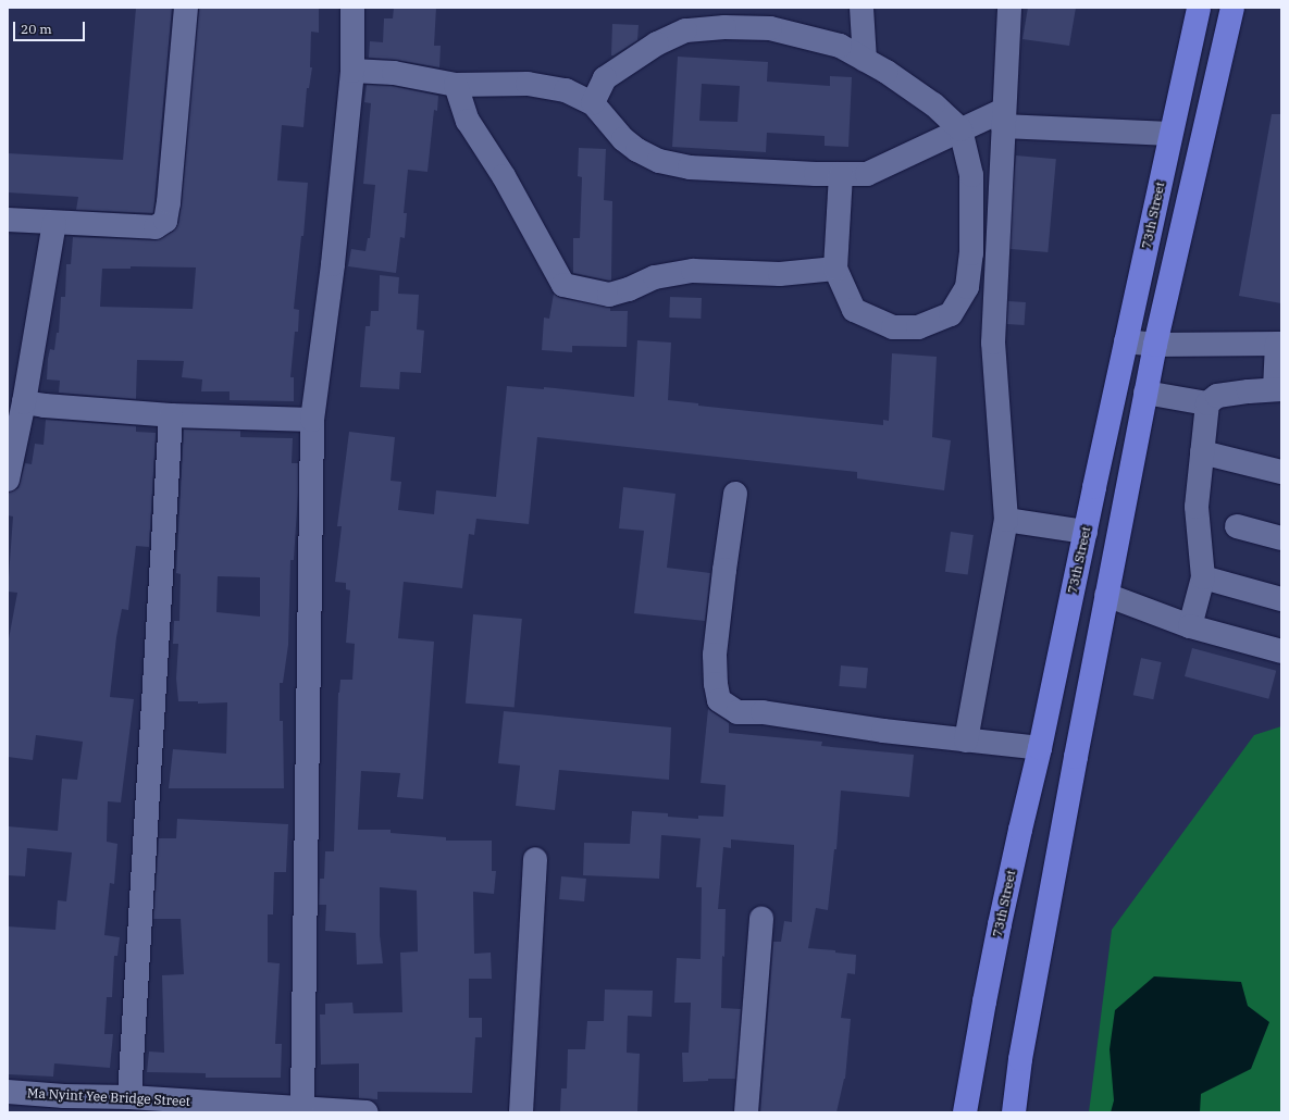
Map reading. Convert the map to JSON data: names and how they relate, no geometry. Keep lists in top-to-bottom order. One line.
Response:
{"streets":{"main road":["73th Street"],"street":["Ma Nyint Yee Bridge Street"]},"scale_bar":"20 m"}
